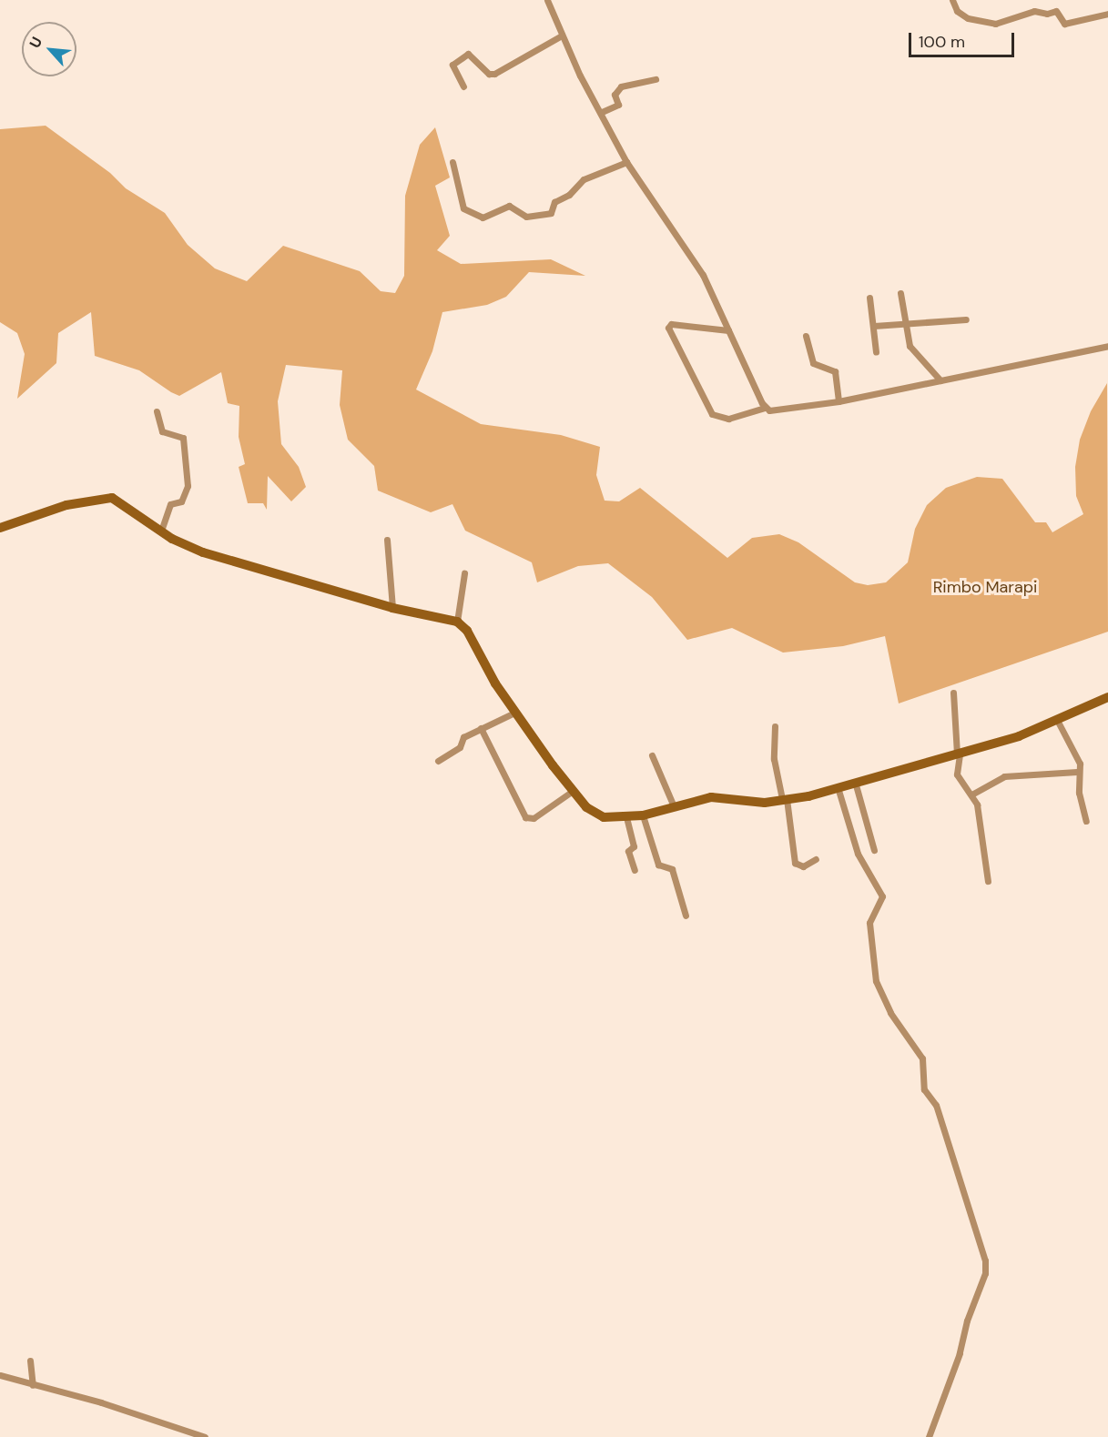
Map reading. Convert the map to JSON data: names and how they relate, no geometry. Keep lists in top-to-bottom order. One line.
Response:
{"parks":["Rimbo Marapi"],"scale_bar":"100 m","north":"top left"}
